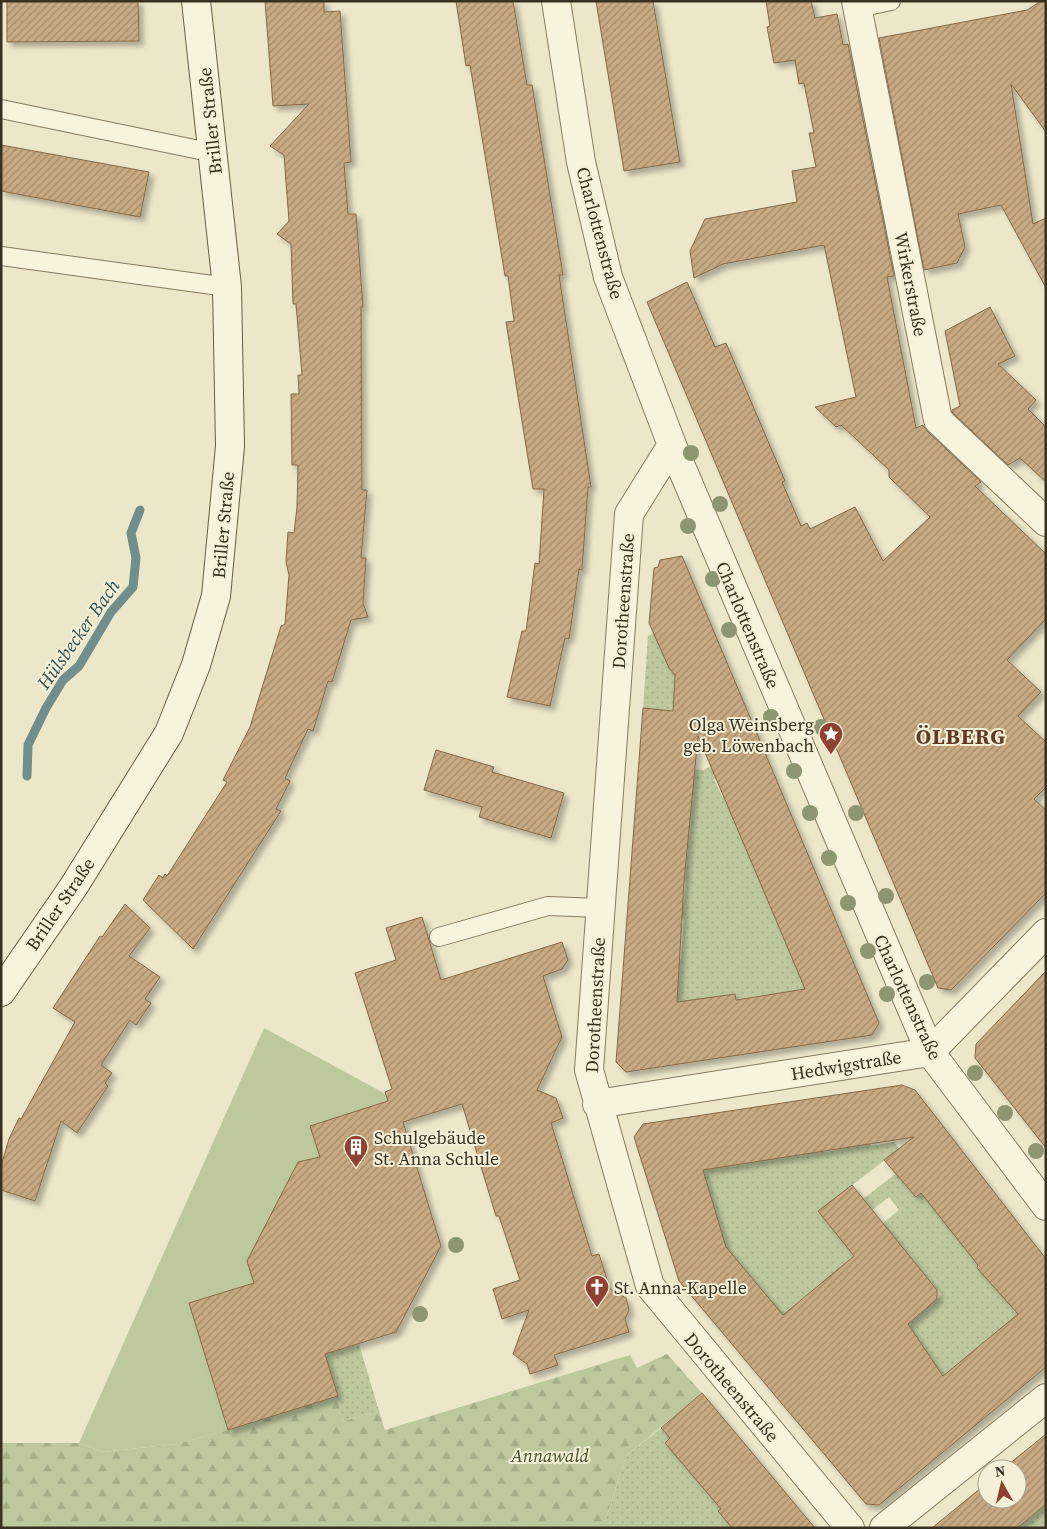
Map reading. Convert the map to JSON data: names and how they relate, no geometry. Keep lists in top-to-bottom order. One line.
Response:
{"streets":{"street":["Briller Straße","Charlottenstraße","Wirkerstraße","Dorotheenstraße","Hedwigstraße"]},"crossings":[["Charlottenstraße","Dorotheenstraße"],["Charlottenstraße","Hedwigstraße"],["Dorotheenstraße","Hedwigstraße"]],"districts":["ÖLBERG"],"water":["Hülsbecker Bach"],"parks":["Annawald"],"places":{"place":["Olga Weinsberg geb. Löwenbach"],"building":["Schulgebäude St. Anna Schule"],"church":["St. Anna-Kapelle"]},"north":"top"}
